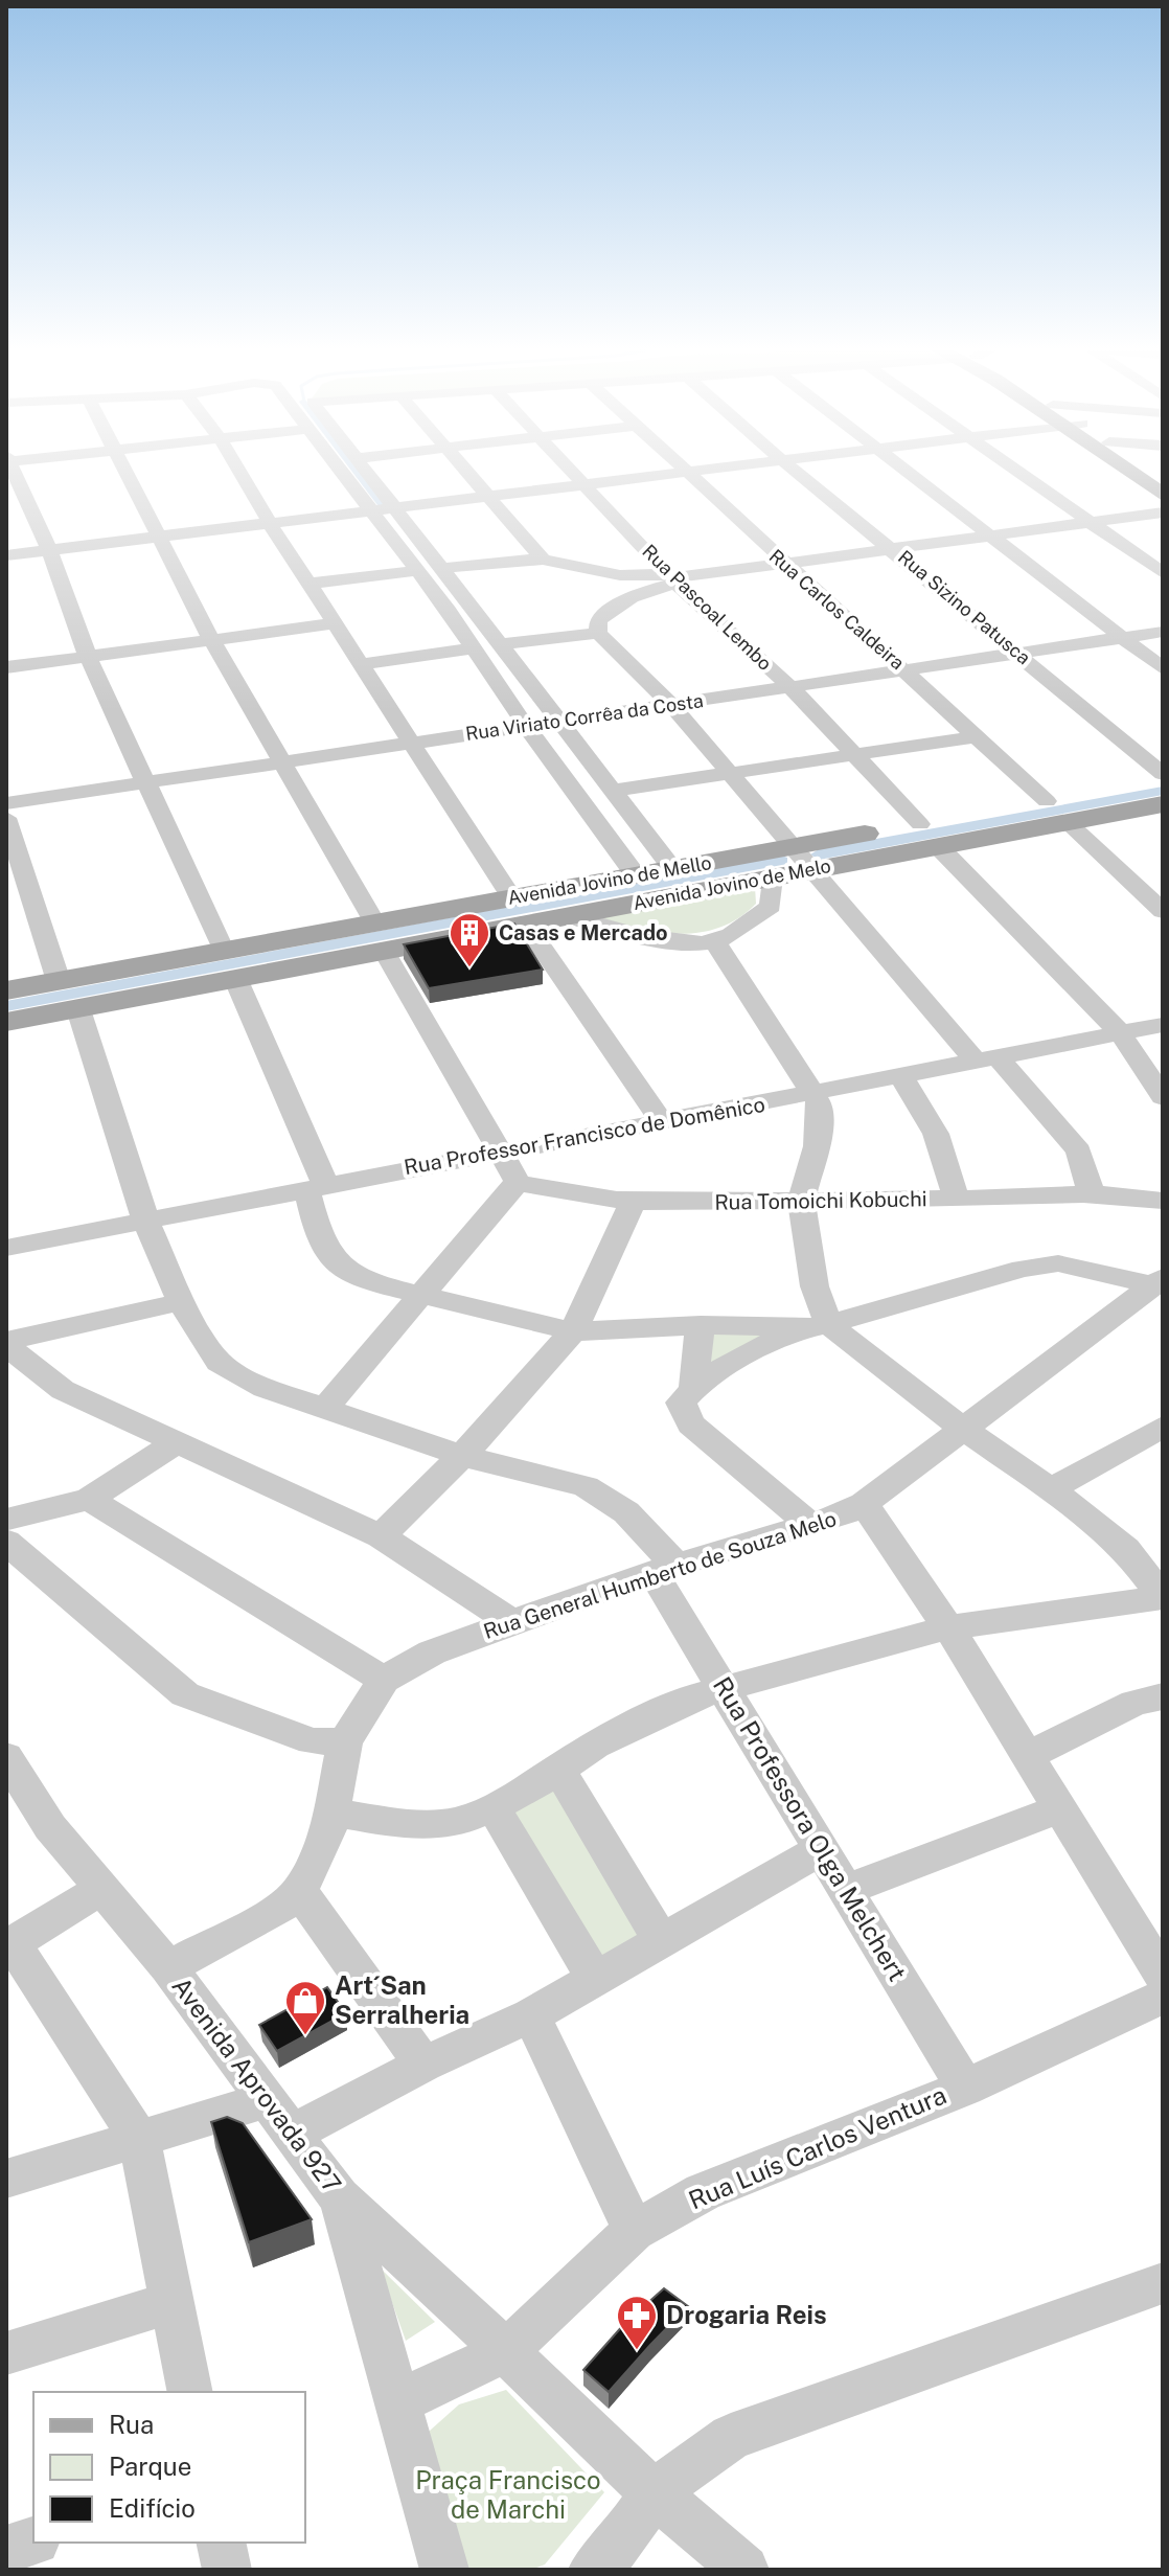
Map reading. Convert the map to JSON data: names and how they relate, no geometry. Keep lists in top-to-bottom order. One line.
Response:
{"streets":{"main road":["Avenida Jovino de Mello","Avenida Jovino de Melo"],"street":["Rua Pascoal Lembo","Rua Sizino Patusca","Rua Carlos Caldeira","Rua Viriato Corrêa da Costa","Rua Professor Francisco de Domênico","Rua Tomoichi Kobuchi","Rua General Humberto de Souza Melo","Rua Professora Olga Melchert","Avenida Aprovada 927","Rua Luís Carlos Ventura"]},"crossings":[["Rua Pascoal Lembo","Rua Viriato Corrêa da Costa"],["Rua Pascoal Lembo","Avenida Jovino de Mello"],["Rua Sizino Patusca","Rua Viriato Corrêa da Costa"],["Rua Sizino Patusca","Avenida Jovino de Mello"],["Rua Carlos Caldeira","Rua Viriato Corrêa da Costa"],["Rua Carlos Caldeira","Avenida Jovino de Mello"],["Avenida Jovino de Mello","Avenida Jovino de Melo"],["Avenida Jovino de Melo","Rua Professora Olga Melchert"],["Rua Professor Francisco de Domênico","Rua Professora Olga Melchert"],["Rua General Humberto de Souza Melo","Rua Professora Olga Melchert"],["Rua General Humberto de Souza Melo","Avenida Aprovada 927"],["Rua Professora Olga Melchert","Rua Luís Carlos Ventura"],["Avenida Aprovada 927","Rua Luís Carlos Ventura"]],"parks":["Praça Francisco de Marchi"],"places":{"building":["Casas e Mercado"],"shop":["Art´San Serralheria"],"pharmacy":["Drogaria Reis"]},"legend":["Rua","Parque","Edifício"]}
